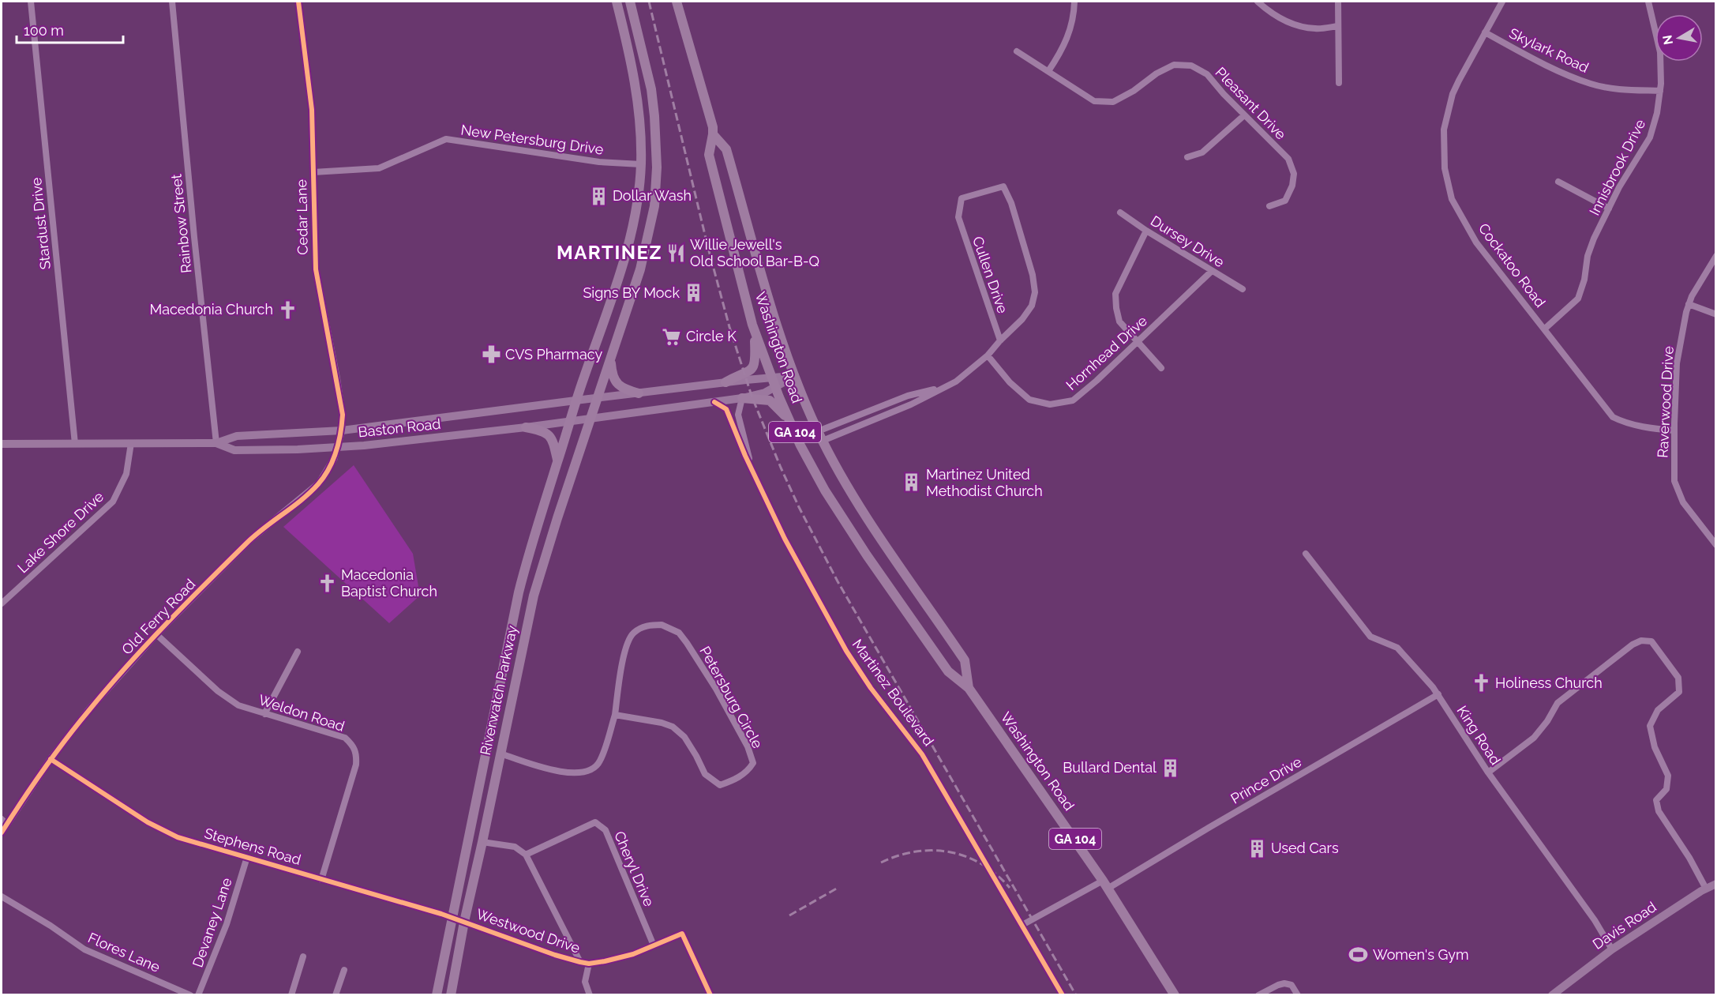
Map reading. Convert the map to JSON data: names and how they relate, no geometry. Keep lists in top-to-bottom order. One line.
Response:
{"streets":{"main road":["Washington Road","Baston Road","GA 104","Riverwatch Parkway","Davis Road"],"street":["Skylark Road","Pleasant Drive","New Petersburg Drive","Innisbrook Drive","Cedar Lane","Stardust Drive","Rainbow Street","Dursey Drive","Cockatoo Road","Cullen Drive","Hornhead Drive","Raverwood Drive","Lake Shore Drive","Old Ferry Road","Martinez Boulevard","Petersburg Circle","Weldon Road","King Road","Prince Drive","Stephens Road","Cheryl Drive","Devaney Lane","Westwood Drive","Flores Lane"]},"crossings":[["Skylark Road","Innisbrook Drive"],["Skylark Road","Cockatoo Road"],["New Petersburg Drive","Cedar Lane"],["New Petersburg Drive","Riverwatch Parkway"],["Innisbrook Drive","Cockatoo Road"],["Cedar Lane","Old Ferry Road"],["Stardust Drive","Baston Road"],["Rainbow Street","Baston Road"],["Dursey Drive","Hornhead Drive"],["Cockatoo Road","Raverwood Drive"],["Washington Road","Baston Road"],["Washington Road","Prince Drive"],["Baston Road","Lake Shore Drive"],["Baston Road","Old Ferry Road"],["Baston Road","Riverwatch Parkway"],["Baston Road","Martinez Boulevard"],["Old Ferry Road","Weldon Road"],["Old Ferry Road","Stephens Road"],["Riverwatch Parkway","Petersburg Circle"],["Riverwatch Parkway","Stephens Road"],["Riverwatch Parkway","Westwood Drive"],["Martinez Boulevard","Prince Drive"],["Weldon Road","Stephens Road"],["King Road","Prince Drive"],["King Road","Davis Road"],["Stephens Road","Devaney Lane"],["Stephens Road","Westwood Drive"],["Cheryl Drive","Westwood Drive"]],"districts":["MARTINEZ"],"places":{"building":["Dollar Wash","Signs BY Mock","Martinez United Methodist Church","Bullard Dental","Used Cars"],"restaurant":["Willie Jewell's Old School Bar-B-Q"],"church":["Macedonia Church","Macedonia Baptist Church","Holiness Church"],"supermarket":["Circle K"],"pharmacy":["CVS Pharmacy"],"sports":["Women's Gym"]},"scale_bar":"100 m","north":"left"}
